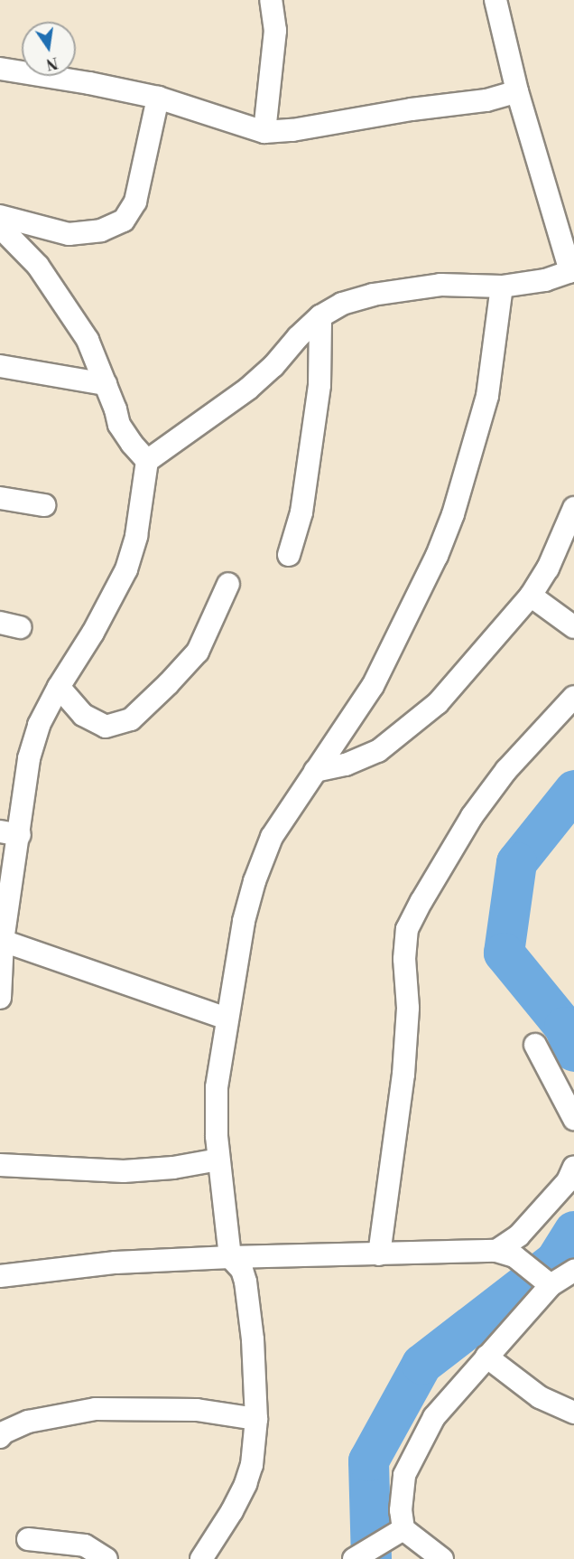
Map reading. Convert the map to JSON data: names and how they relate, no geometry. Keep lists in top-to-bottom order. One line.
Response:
{"north":"bottom"}
